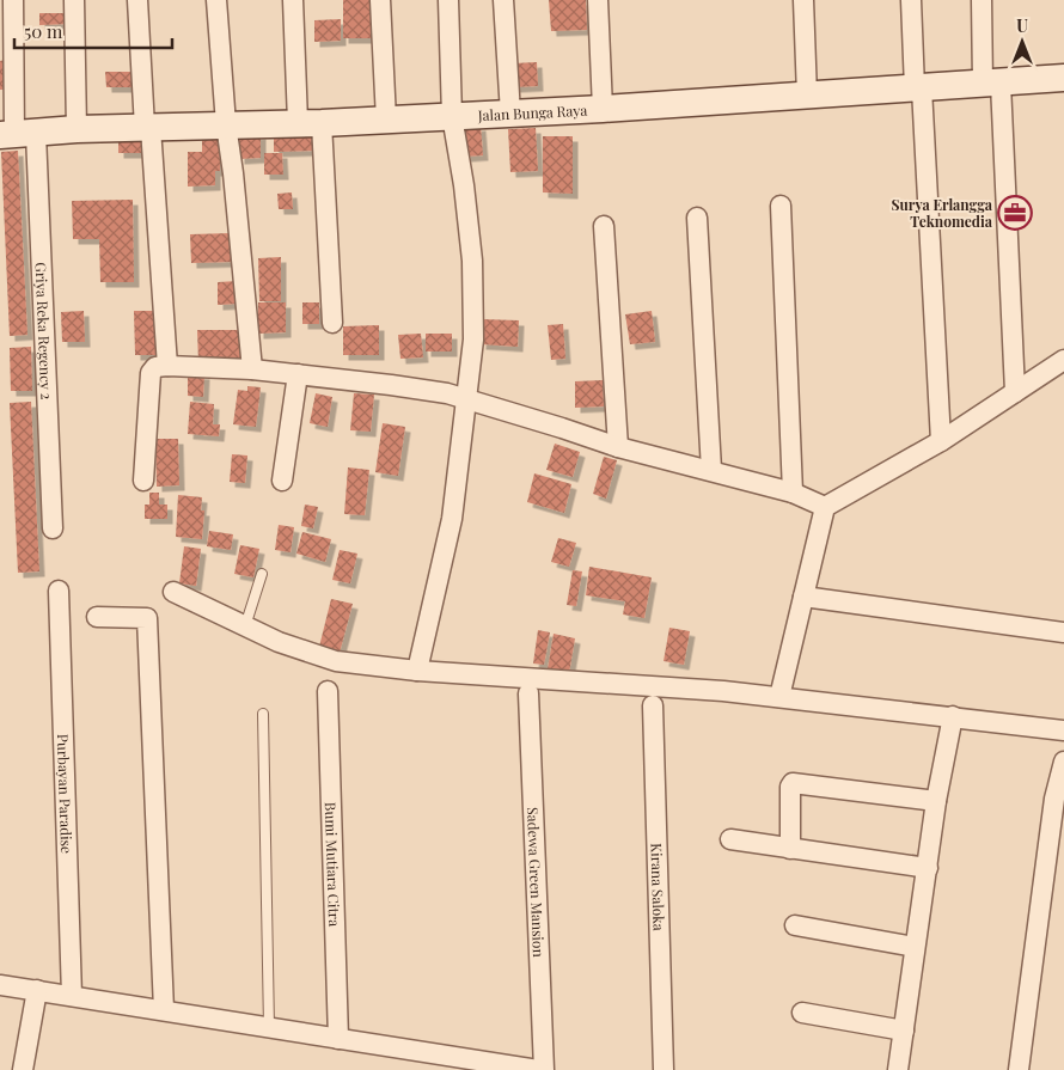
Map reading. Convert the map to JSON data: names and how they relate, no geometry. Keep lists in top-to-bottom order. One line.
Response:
{"streets":{"main road":["Jalan Bunga Raya"],"street":["Griya Reka Regency 2","Purbayan Paradise","Bumi Mutiara Citra","Sadewa Green Mansion","Kirana Saloka"]},"crossings":[["Jalan Bunga Raya","Griya Reka Regency 2"]],"places":{"office":["Surya Erlangga Teknomedia"]},"scale_bar":"50 m","north":"top"}
